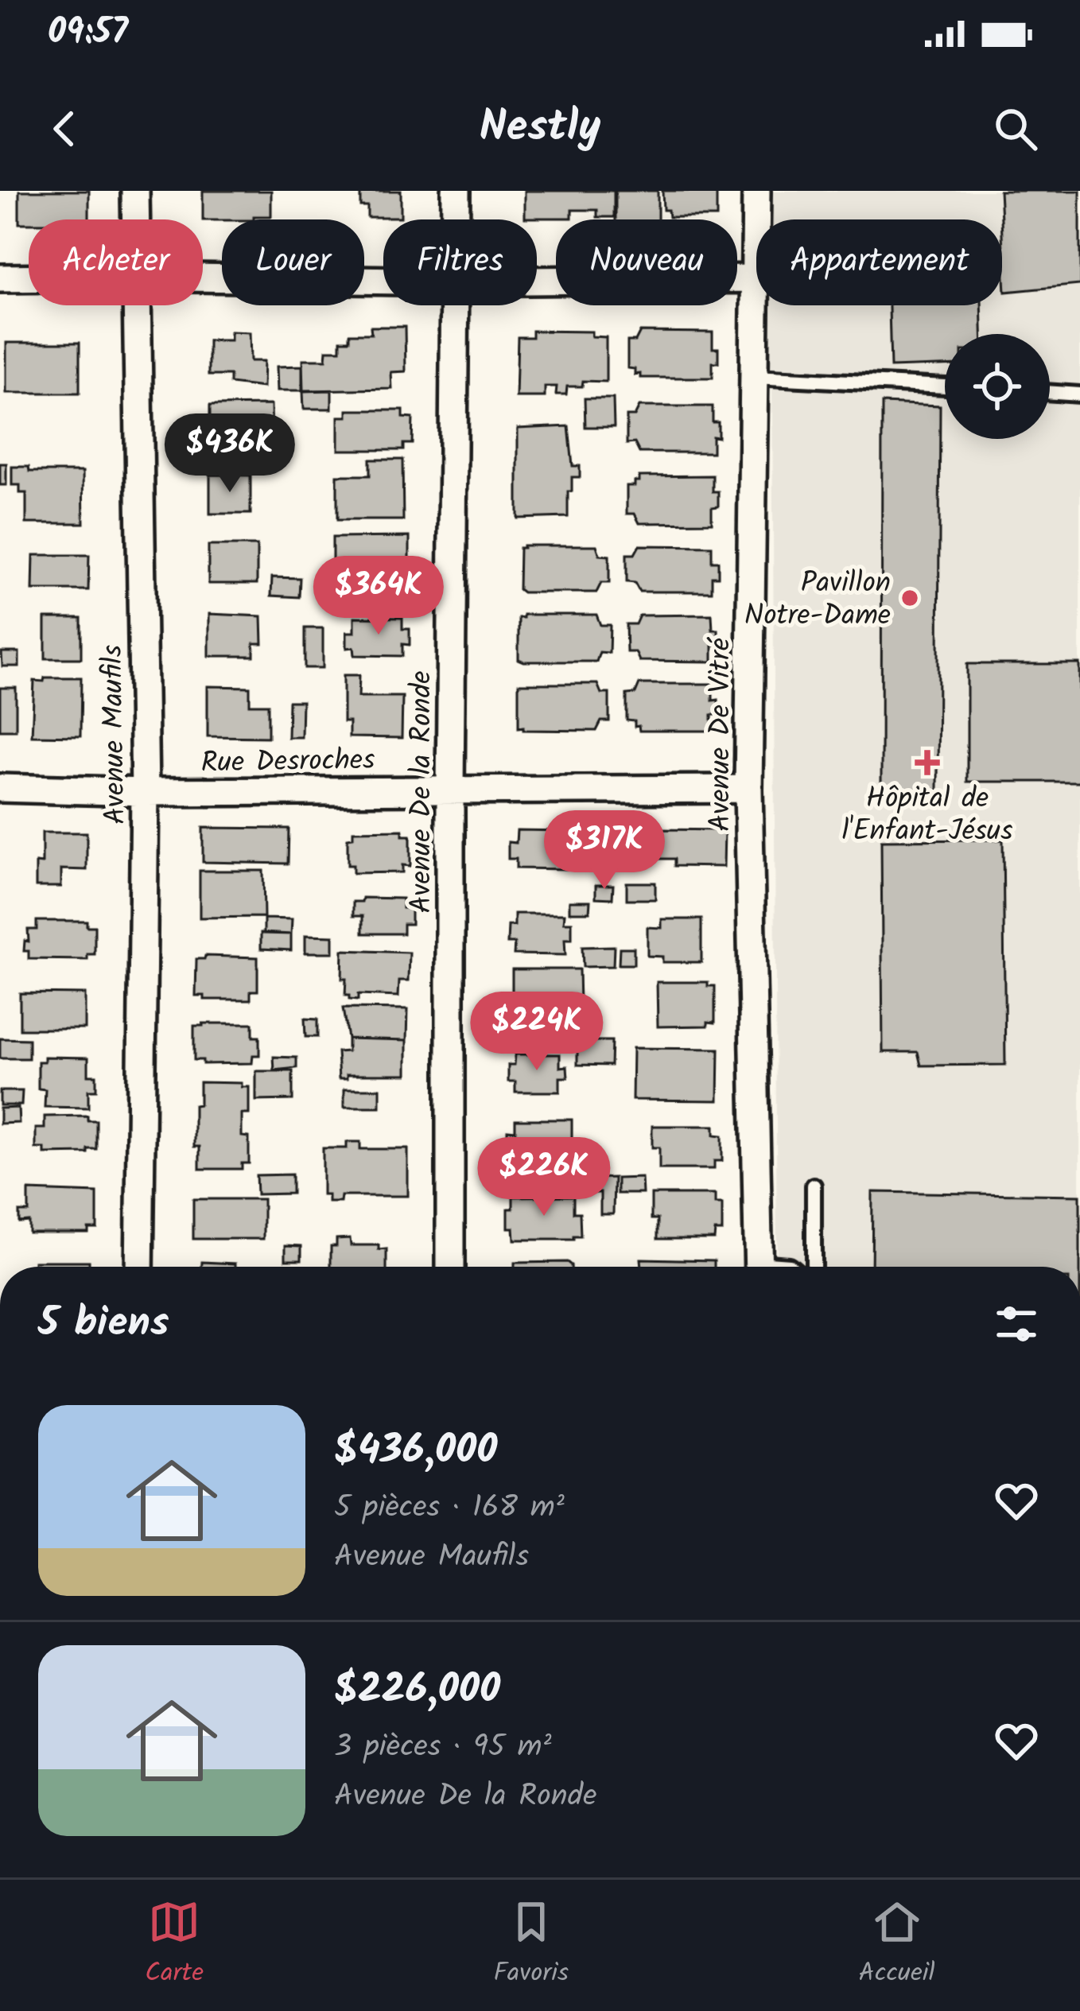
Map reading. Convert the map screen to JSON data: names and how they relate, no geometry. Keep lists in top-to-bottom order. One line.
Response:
{"streets":{"street":["Avenue Maufils","Avenue De Vitré","Rue Desroches","Avenue De la Ronde"]},"crossings":[["Avenue Maufils","Rue Desroches"],["Avenue De Vitré","Rue Desroches"],["Rue Desroches","Avenue De la Ronde"]],"places":{"other":["Pavillon Notre-Dame"],"health":["Hôpital de l'Enfant-Jésus"]},"page":{"status":"09:57","header":"Nestly","chip":["Acheter","Louer","Filtres","Nouveau","Appartement"],"price":["$436K","$364K","$317K","$224K","$226K"],"heading":"5 biens","list":[{"name":"$436,000","note":"5 pièces · 168 m² · Avenue Maufils"},{"name":"$226,000","note":"3 pièces · 95 m² · Avenue De la Ronde"}],"tabs":["Carte","Favoris","Accueil"]}}
